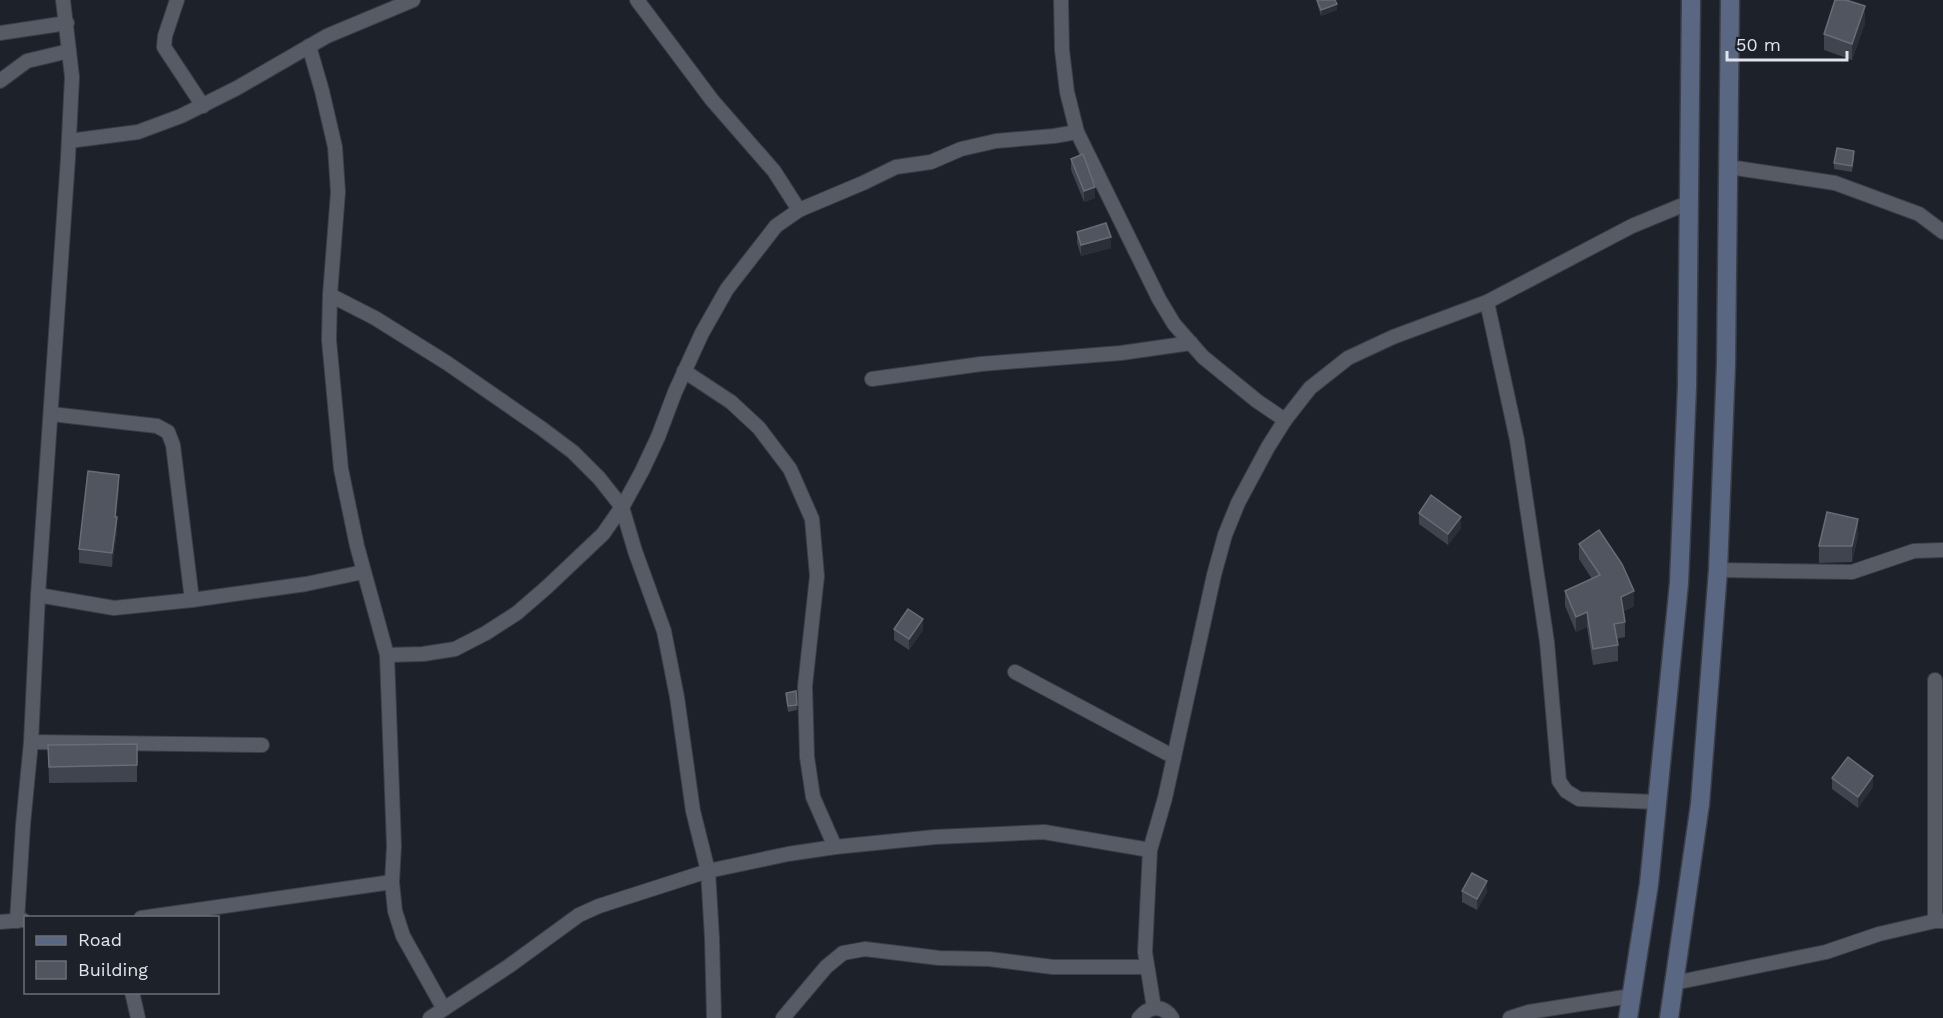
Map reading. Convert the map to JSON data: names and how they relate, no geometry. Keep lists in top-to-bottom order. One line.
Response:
{"legend":["Road","Building"],"scale_bar":"50 m"}
